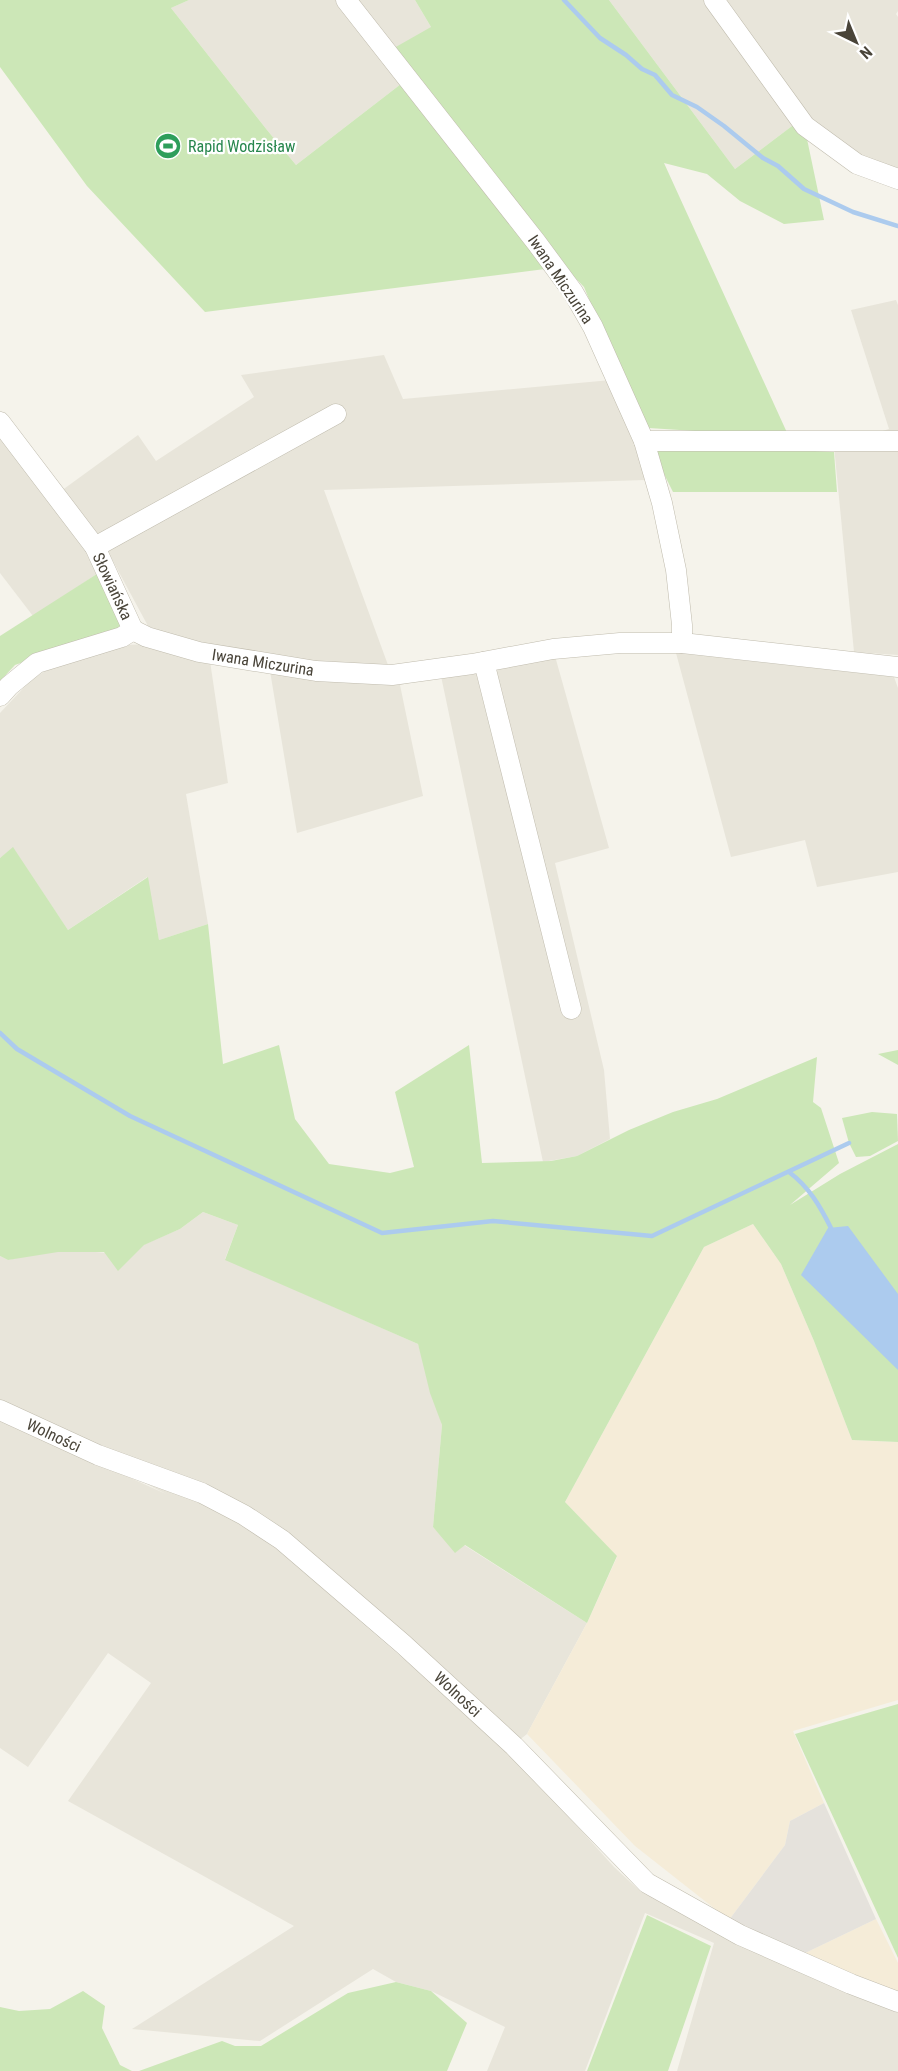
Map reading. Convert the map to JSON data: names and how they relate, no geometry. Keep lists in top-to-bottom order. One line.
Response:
{"streets":{"street":["Iwana Miczurina","Słowiańska","Wolności"]},"crossings":[["Iwana Miczurina","Słowiańska"]],"places":{"sports":["Rapid Wodzisław"]},"north":"bottom right"}
